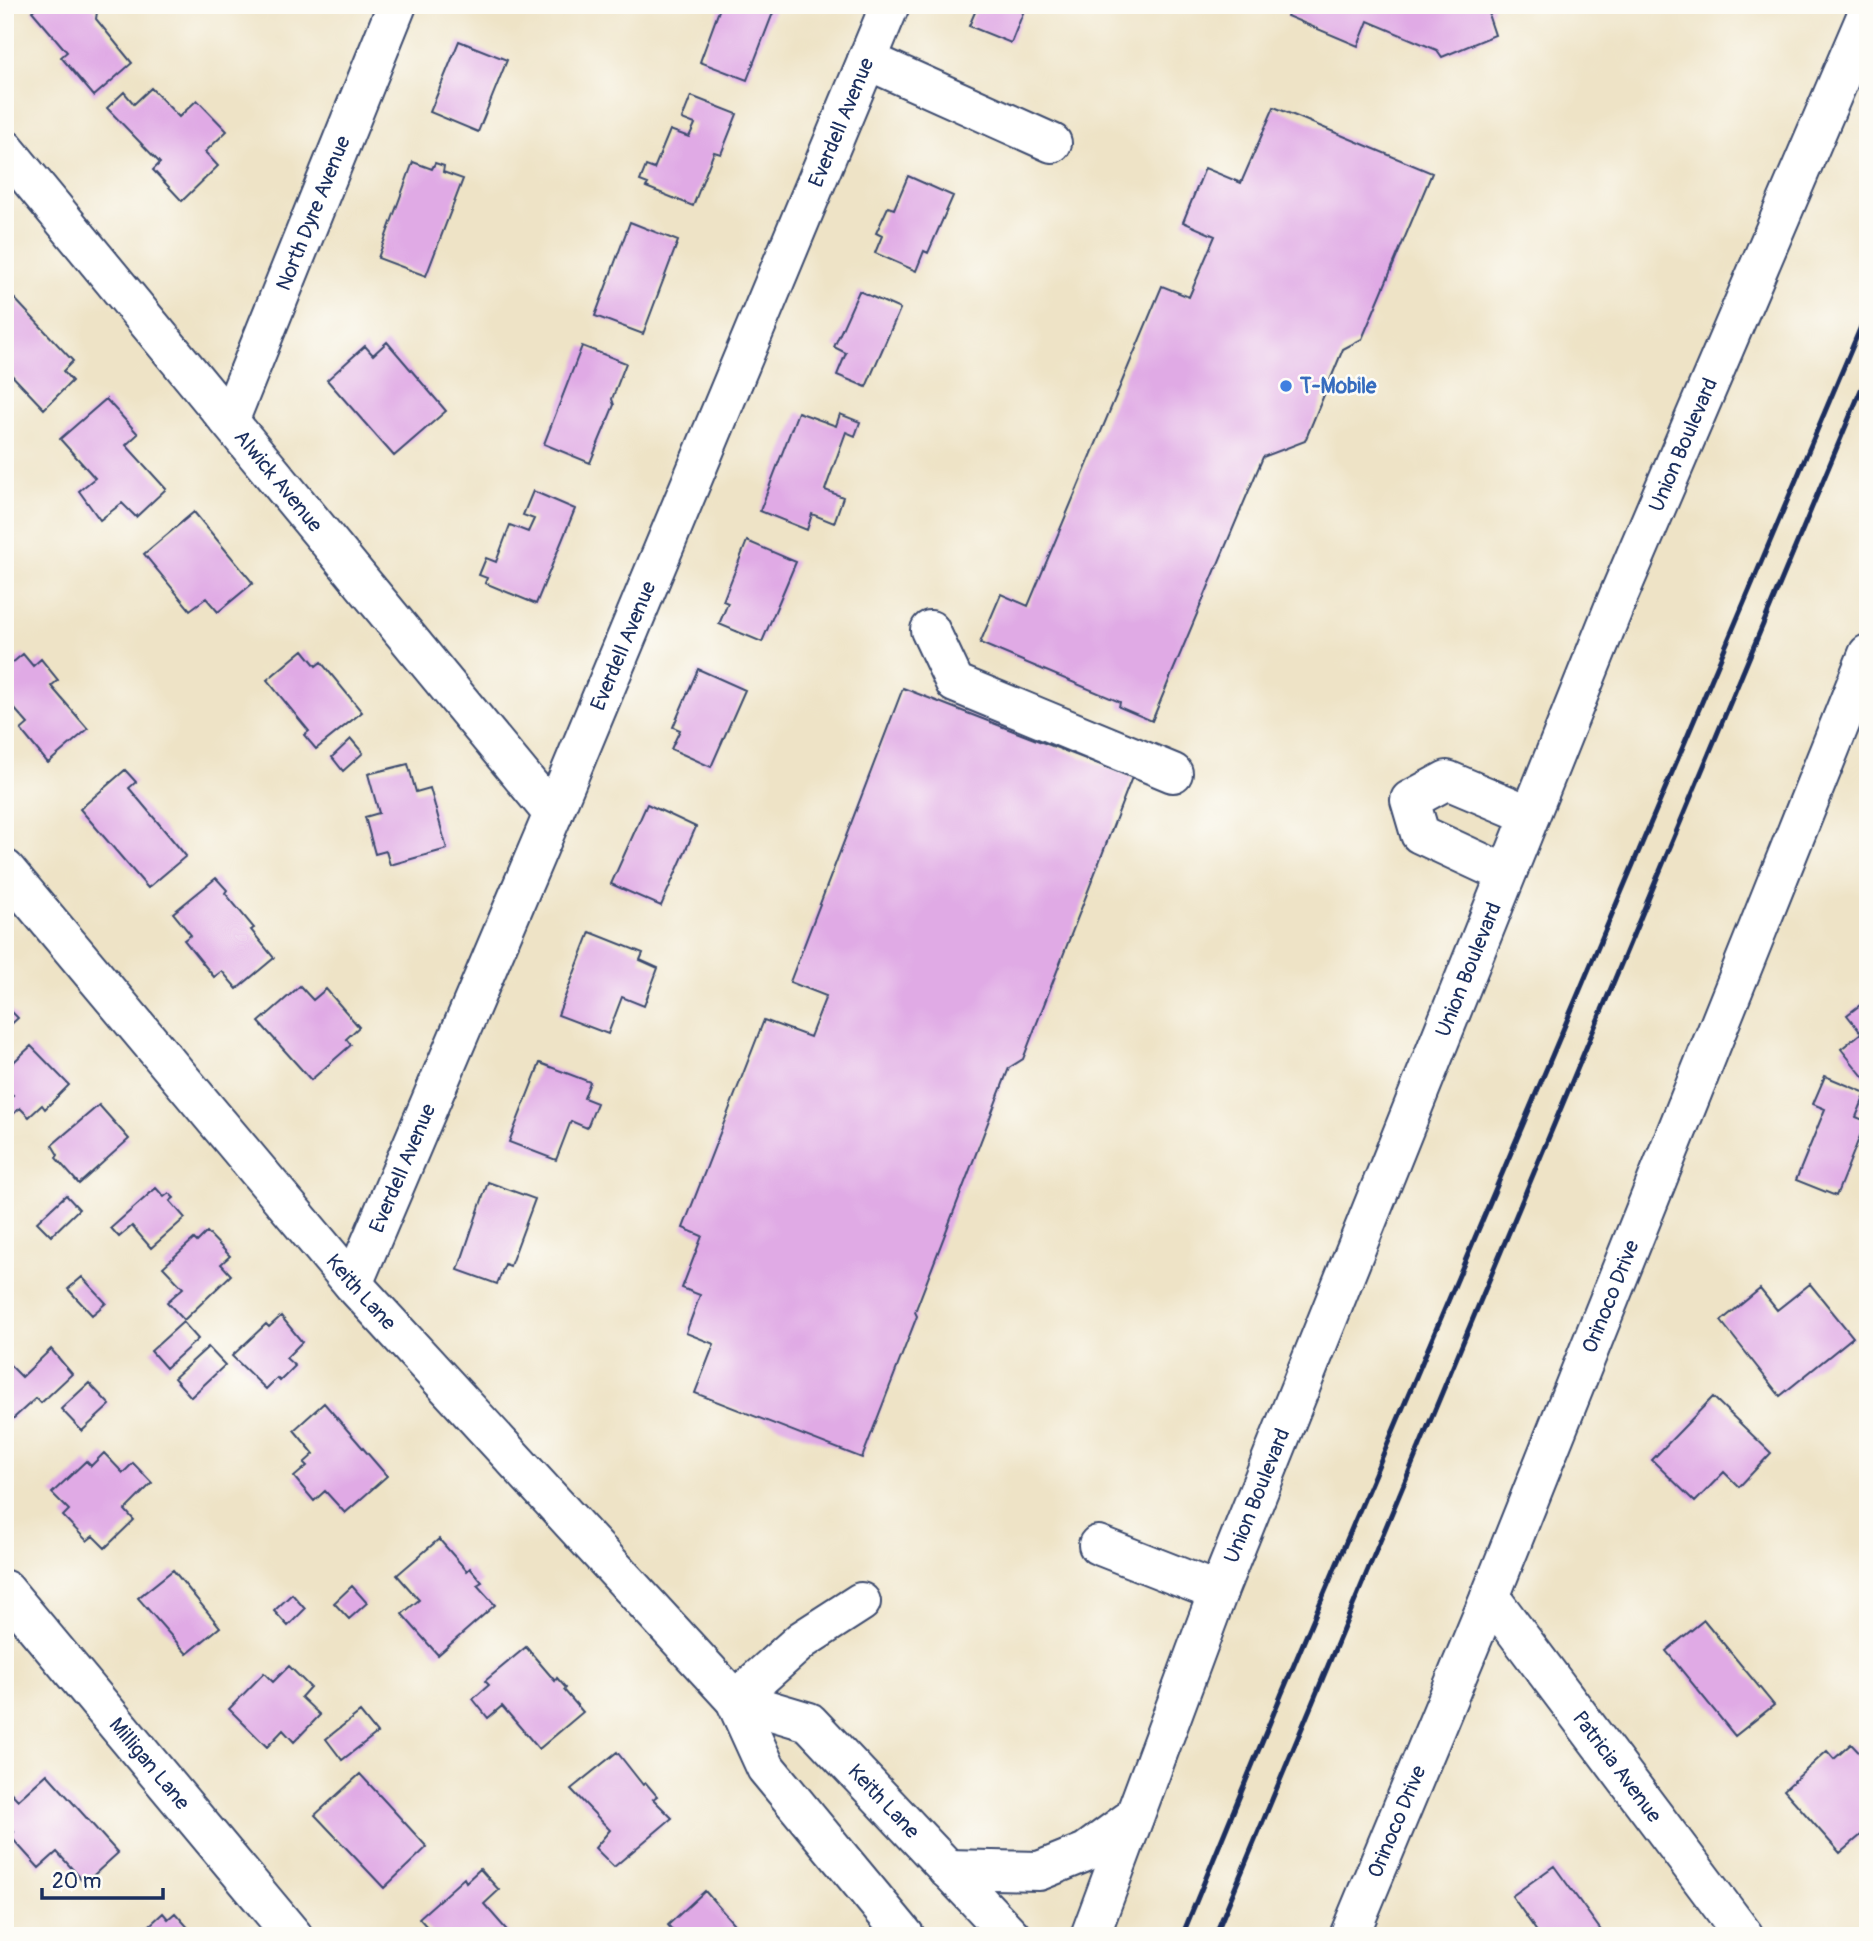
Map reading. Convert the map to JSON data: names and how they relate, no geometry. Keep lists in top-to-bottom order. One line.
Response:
{"streets":{"street":["Everdell Avenue","North Dyre Avenue","Union Boulevard","Alwick Avenue","Keith Lane","Orinoco Drive","Milligan Lane","Patricia Avenue"]},"crossings":[["Everdell Avenue","Alwick Avenue"],["Everdell Avenue","Keith Lane"],["North Dyre Avenue","Alwick Avenue"],["Orinoco Drive","Patricia Avenue"]],"places":["T-Mobile"],"scale_bar":"20 m"}
